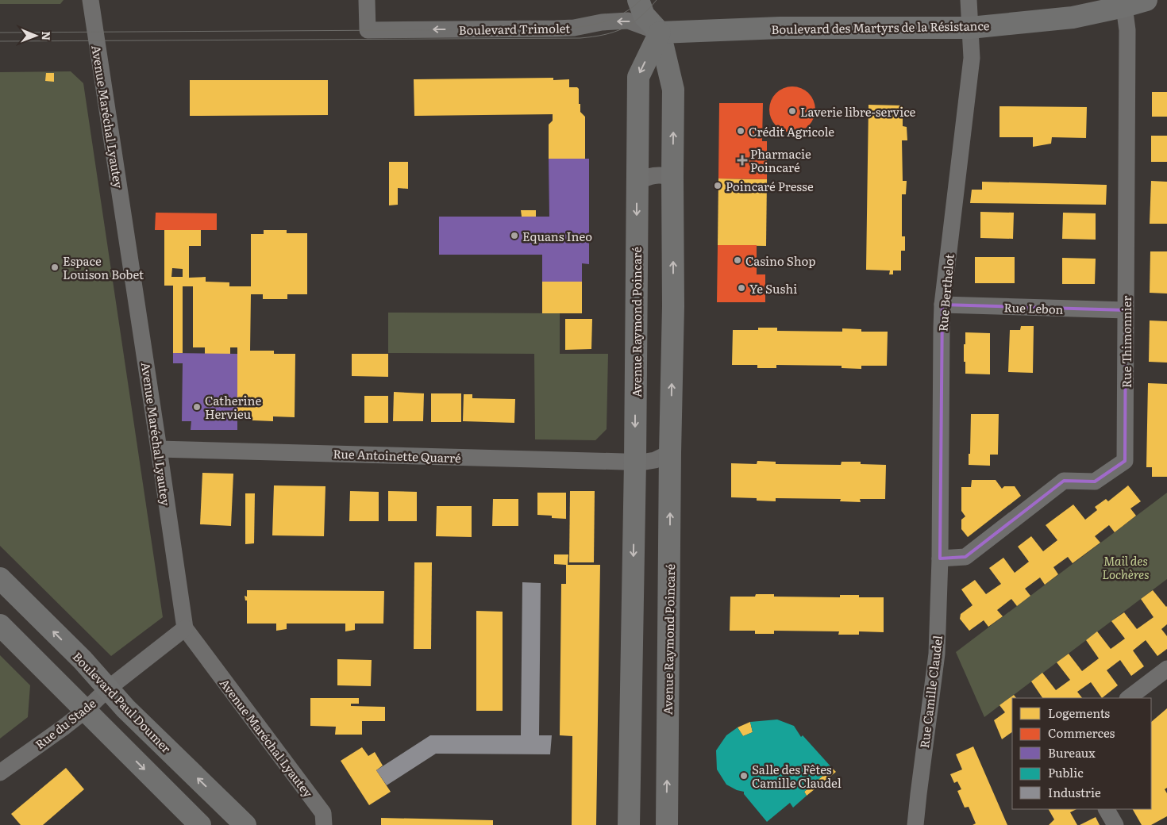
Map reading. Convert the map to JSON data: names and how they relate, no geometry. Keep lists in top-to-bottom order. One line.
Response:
{"streets":{"main road":["Boulevard des Martyrs de la Résistance","Avenue Raymond Poincaré","Boulevard Paul Doumer"],"street":["Boulevard Trimolet","Avenue Maréchal Lyautey","Rue Berthelot","Rue Lebon","Rue Thimonnier","Rue Antoinette Quarré","Rue Camille Claudel","Rue du Stade"]},"crossings":[["Boulevard des Martyrs de la Résistance","Boulevard Trimolet"],["Boulevard des Martyrs de la Résistance","Rue Berthelot"],["Boulevard des Martyrs de la Résistance","Avenue Raymond Poincaré"],["Boulevard des Martyrs de la Résistance","Rue Thimonnier"],["Boulevard Trimolet","Avenue Raymond Poincaré"],["Avenue Maréchal Lyautey","Rue Antoinette Quarré"],["Avenue Maréchal Lyautey","Rue du Stade"],["Rue Berthelot","Rue Lebon"],["Rue Berthelot","Rue Thimonnier"],["Rue Berthelot","Rue Camille Claudel"],["Rue Lebon","Rue Thimonnier"],["Avenue Raymond Poincaré","Rue Antoinette Quarré"],["Rue Thimonnier","Rue Camille Claudel"],["Boulevard Paul Doumer","Rue du Stade"]],"one_way":["Boulevard Trimolet"],"parks":["Mail des Lochères"],"places":{"other":["Laverie libre-service","Crédit Agricole","Poincaré Presse","Equans Ineo","Casino Shop","Espace Louison Bobet","Ye Sushi","Catherine Hervieu","Salle des Fêtes Camille Claudel"],"health":["Pharmacie Poincaré"]},"legend":["Logements","Commerces","Bureaux","Public","Industrie"],"north":"right"}
